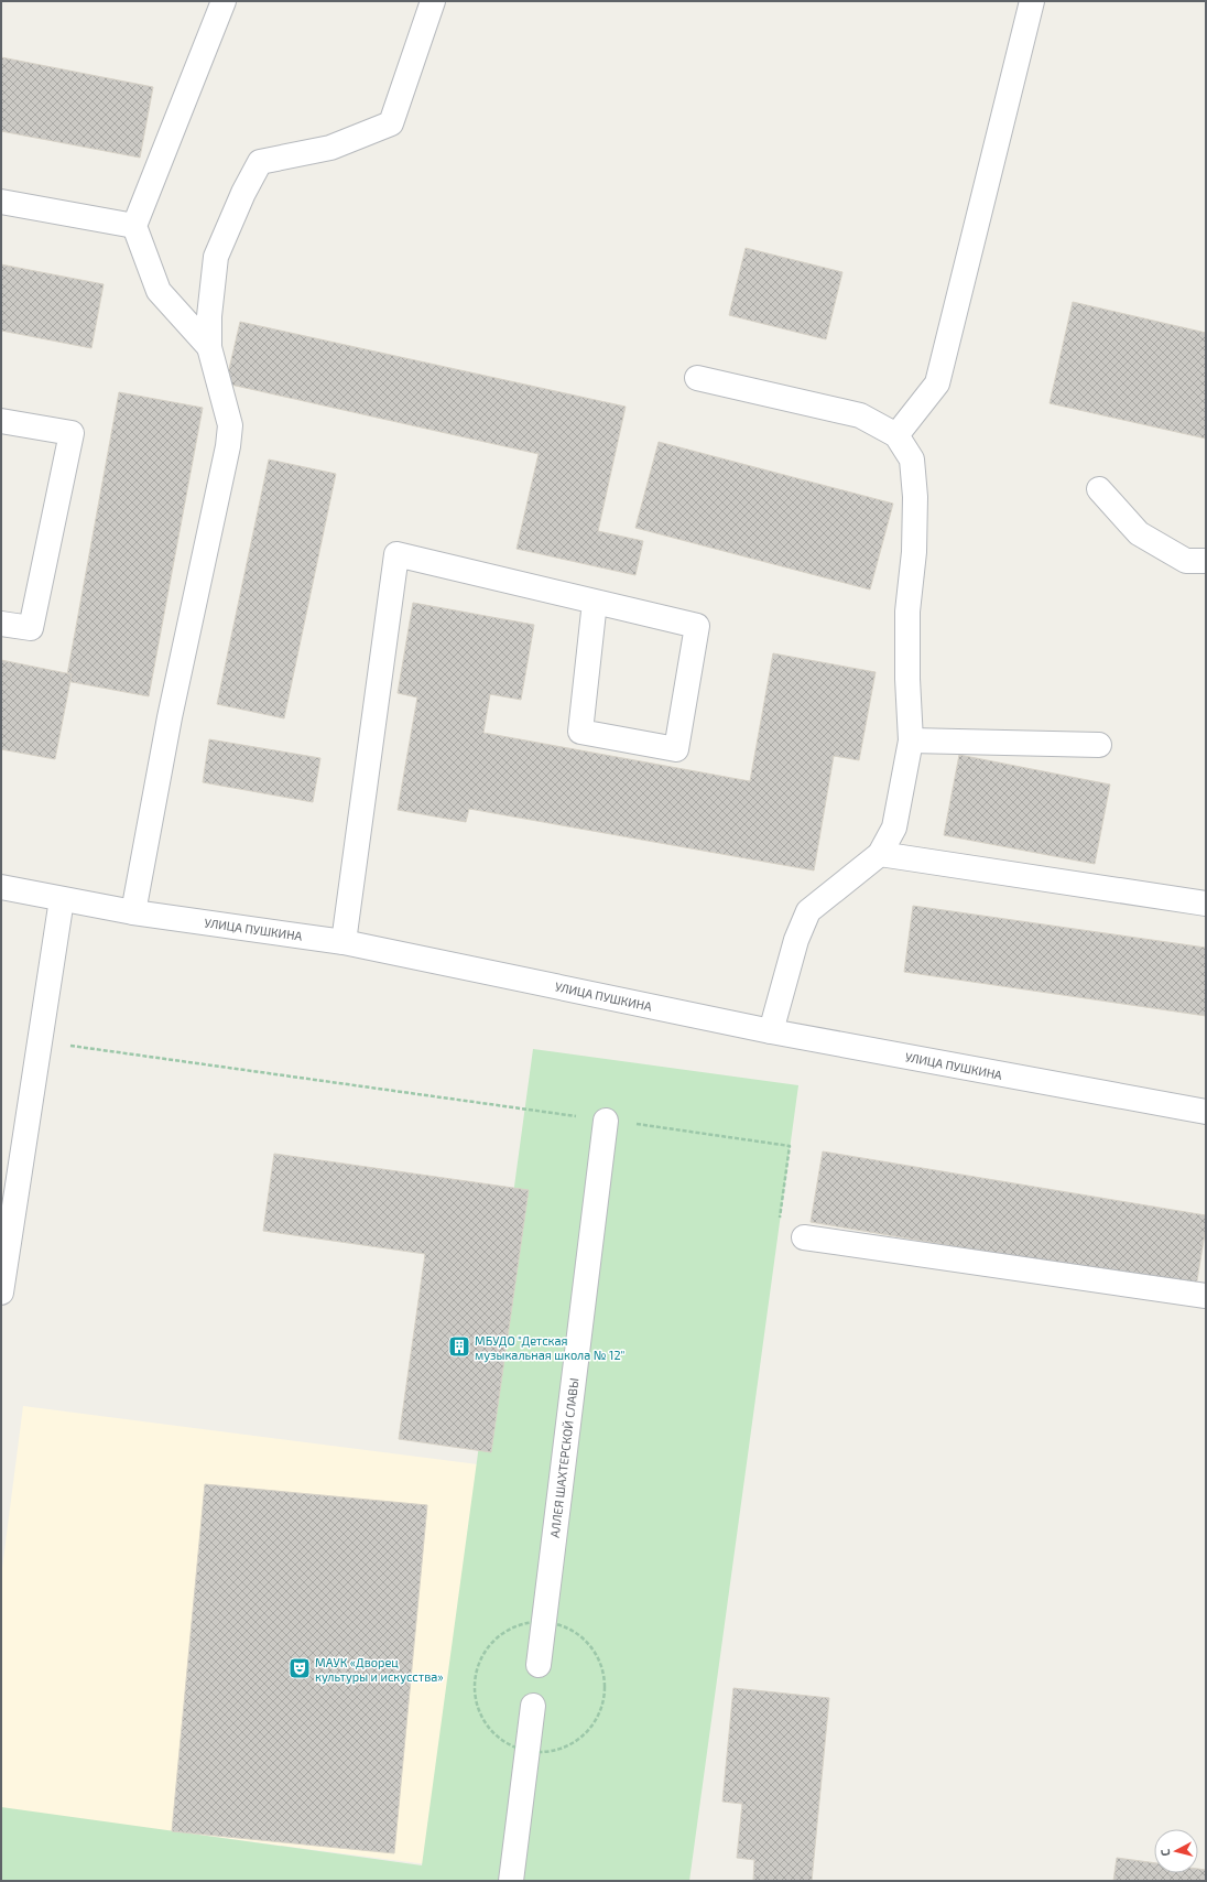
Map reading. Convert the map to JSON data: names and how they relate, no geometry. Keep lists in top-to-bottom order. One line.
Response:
{"streets":{"street":["УЛИЦА ПУШКИНА","АЛЛЕЯ ШАХТЕРСКОЙ СЛАВЫ"]},"places":{"building":["МБУДО \"Детская музыкальная школа № 12\""],"theatre":["МАУК «Дворец культуры и искусства»"]},"north":"left"}
